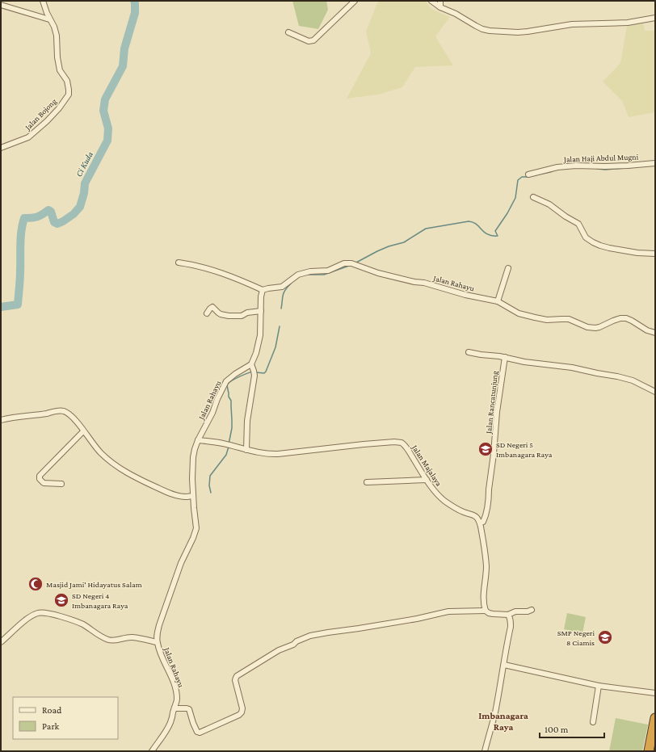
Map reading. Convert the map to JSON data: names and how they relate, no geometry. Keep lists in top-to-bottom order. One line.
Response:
{"streets":{"street":["Jalan Bojong","Jalan Haji Abdul Mugni","Jalan Rahayu","Jalan Rancatunjung","Jalan Majalaya"]},"crossings":[["Jalan Rahayu","Jalan Majalaya"],["Jalan Rancatunjung","Jalan Majalaya"]],"districts":["Imbanagara Raya"],"water":["Ci Kuda"],"places":{"school or university":["SD Negeri 5 Imbanagara Raya","SD Negeri 4 Imbanagara Raya","SMP Negeri 8 Ciamis"],"mosque":["Masjid Jami' Hidayatus Salam"]},"legend":["Road","Park"],"scale_bar":"100 m"}
